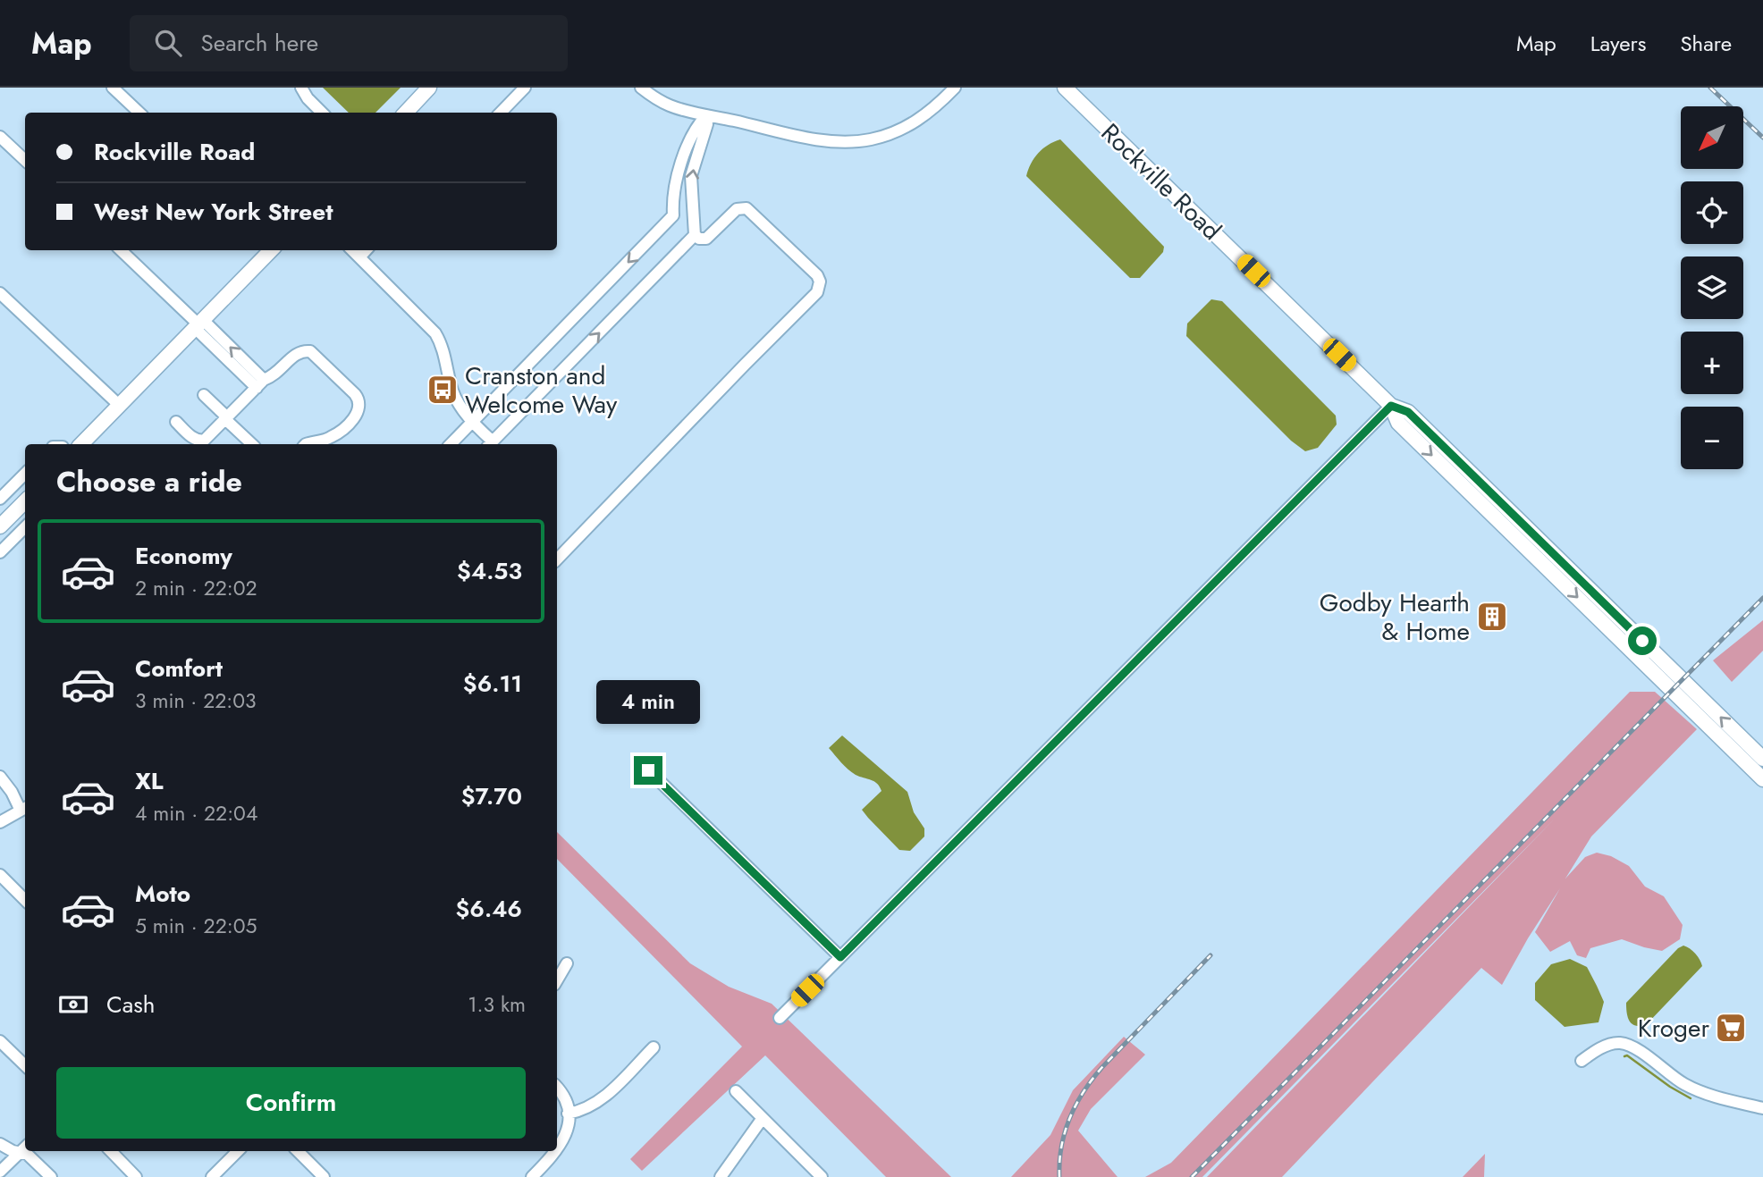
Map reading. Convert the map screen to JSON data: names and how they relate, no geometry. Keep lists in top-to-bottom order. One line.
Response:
{"streets":{"main road":["Rockville Road"]},"places":{"bus stop":["Cranston and Welcome Way"],"building":["Godby Hearth & Home"],"supermarket":["Kroger"]},"north":"bottom left","page":{"header":"Map","search":"Search here","nav":["Map","Layers","Share"],"map_buttons":["+","−"],"banner":["Rockville Road","West New York Street"],"heading":"Choose a ride","list":[{"name":"Economy","note":"2 min · 22:02","value":"$4.53"},{"name":"Comfort","note":"3 min · 22:03","value":"$6.11"},{"name":"XL","note":"4 min · 22:04","value":"$7.70"},{"name":"Moto","note":"5 min · 22:05","value":"$6.46"}],"bubble":"4 min","pay":["Cash","1.3 km"],"buttons":"Confirm"}}
